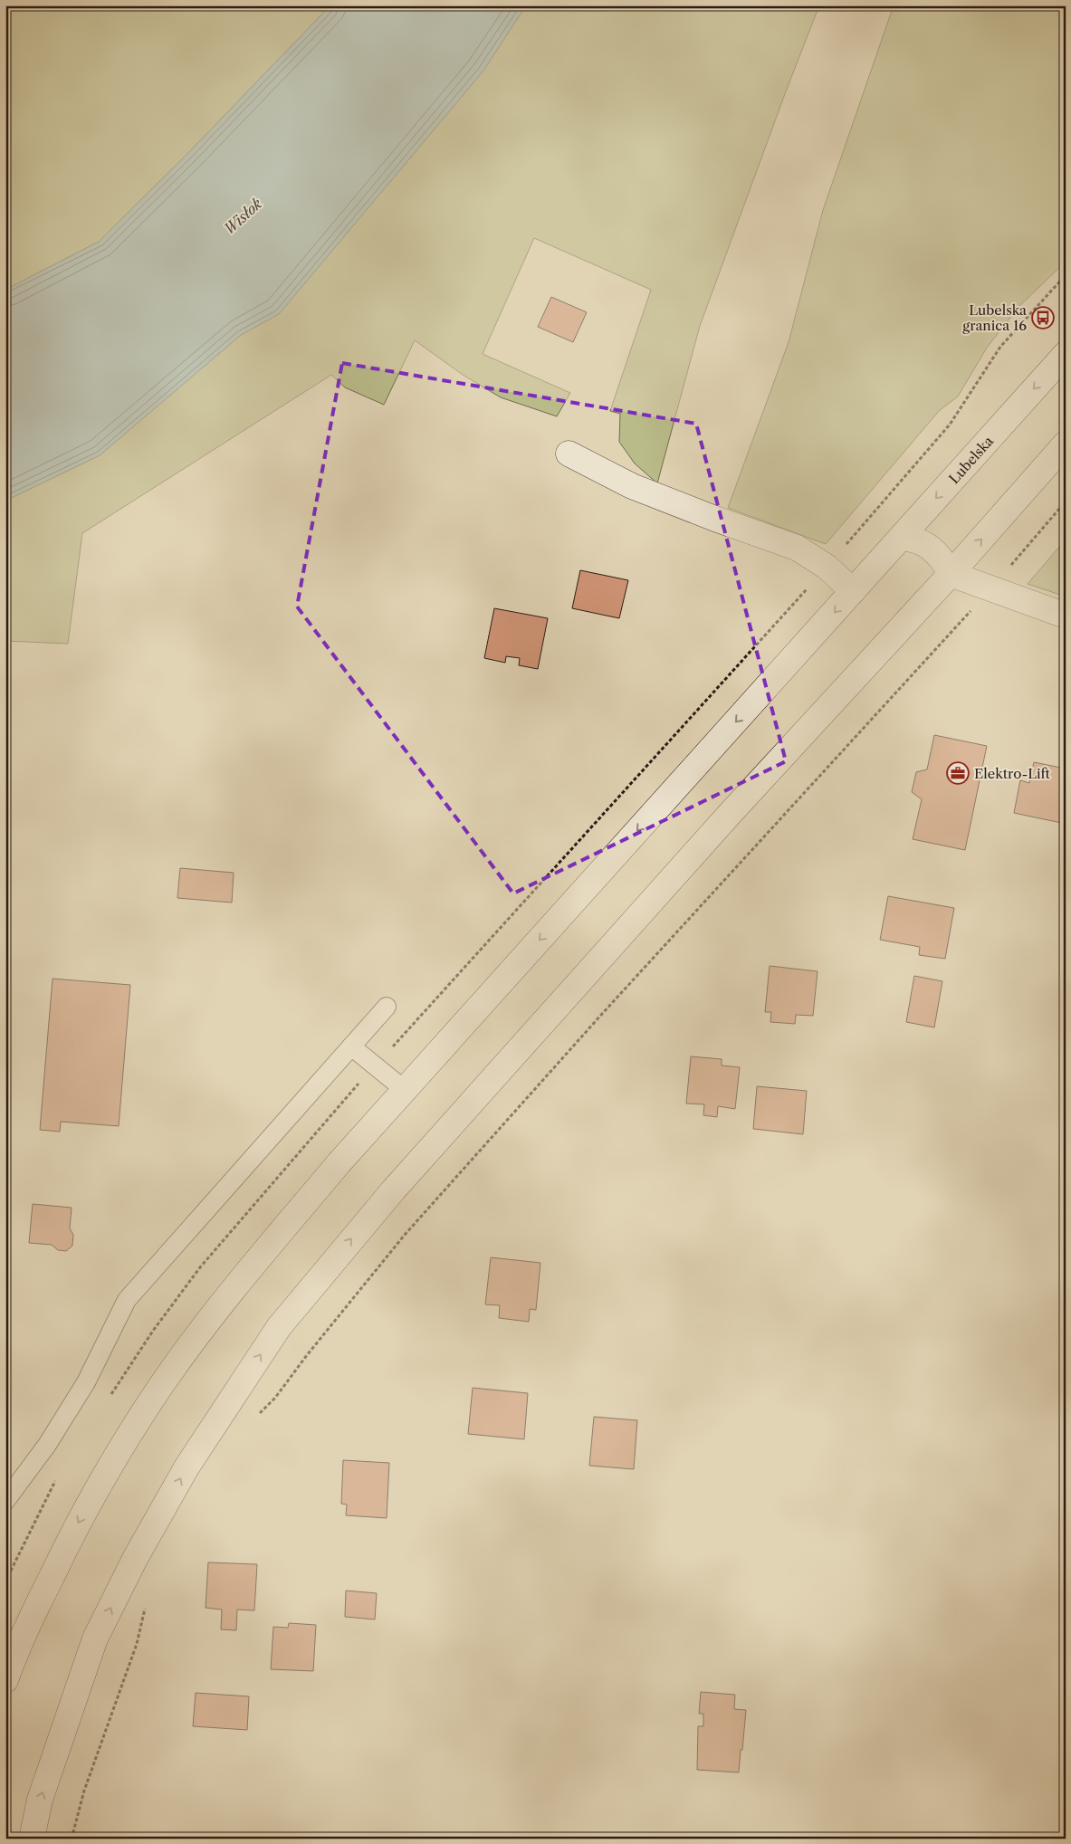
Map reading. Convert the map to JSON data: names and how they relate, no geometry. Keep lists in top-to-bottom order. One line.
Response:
{"streets":{"main road":["Lubelska"]},"water":["Wisłok"],"places":{"bus stop":["Lubelska granica 16"],"office":["Elektro-Lift"]}}
